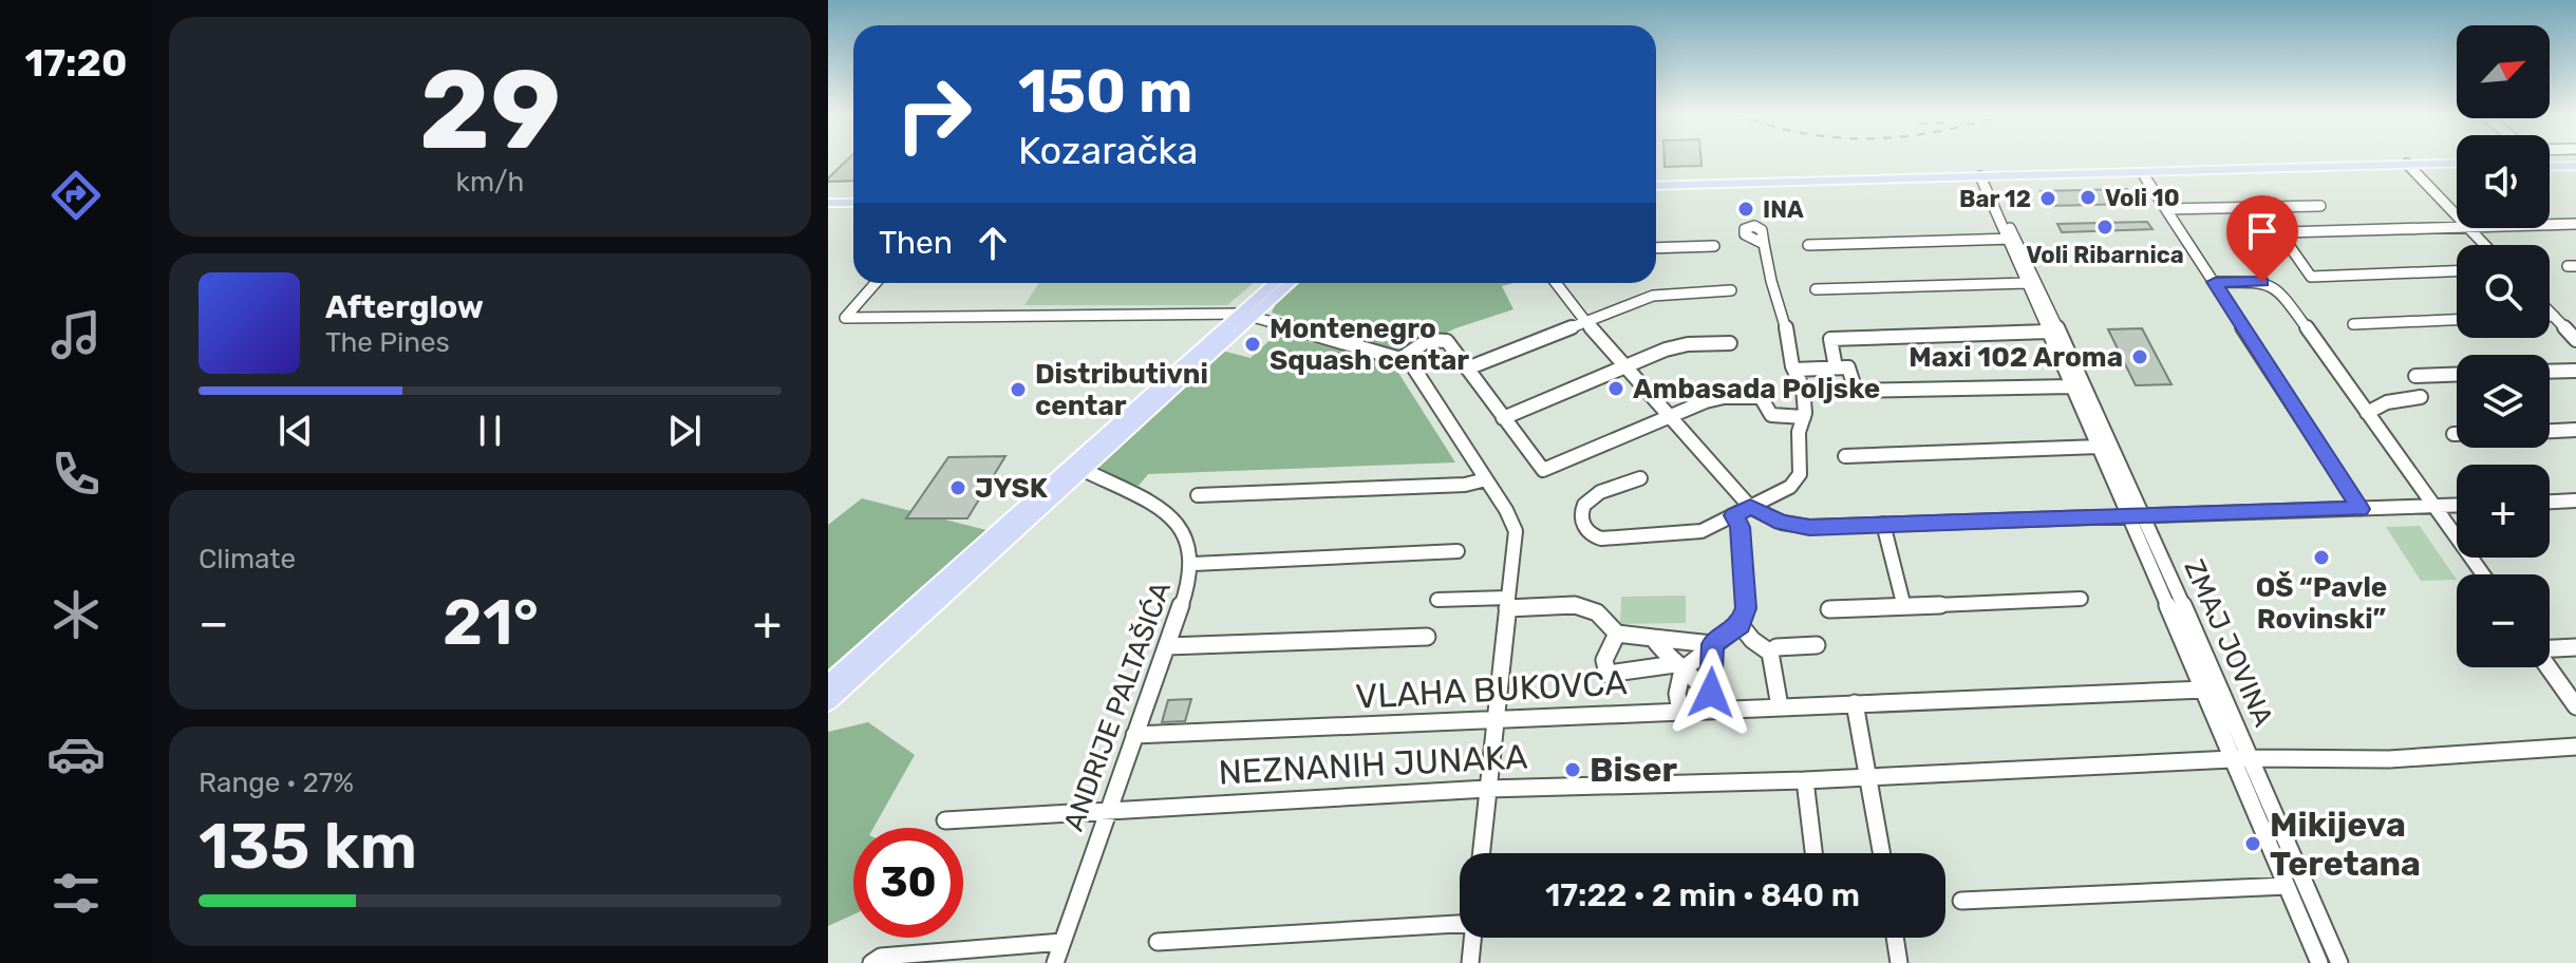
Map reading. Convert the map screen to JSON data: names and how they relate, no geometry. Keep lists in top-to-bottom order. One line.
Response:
{"streets":{"street":["ZMAJ JOVINA","VLAHA BUKOVCA","ANDRIJE PALTAŠIĆA","NEZNANIH JUNAKA"]},"crossings":[["ZMAJ JOVINA","VLAHA BUKOVCA"],["ZMAJ JOVINA","NEZNANIH JUNAKA"],["VLAHA BUKOVCA","ANDRIJE PALTAŠIĆA"],["ANDRIJE PALTAŠIĆA","NEZNANIH JUNAKA"]],"places":["Voli 10","Bar 12","INA","Voli Ribarnica","Montenegro Squash centar","Maxi 102 Aroma","Ambasada Poljske","Distributivni centar","JYSK","OŠ “Pavle Rovinski”","Biser","Mikijeva Teretana"],"north":"top right","page":{"tabs":"17:20","tile":[["29","km/h"],"Climate",["Range · 27%","135 km"]],"map_buttons":["+","−"],"turn":["150 m","Kozaračka"],"then":"Then","song":["Afterglow","The Pines"],"heat":["−","21°","+"],"limit":"30","trip":"17:22 · 2 min · 840 m"}}
